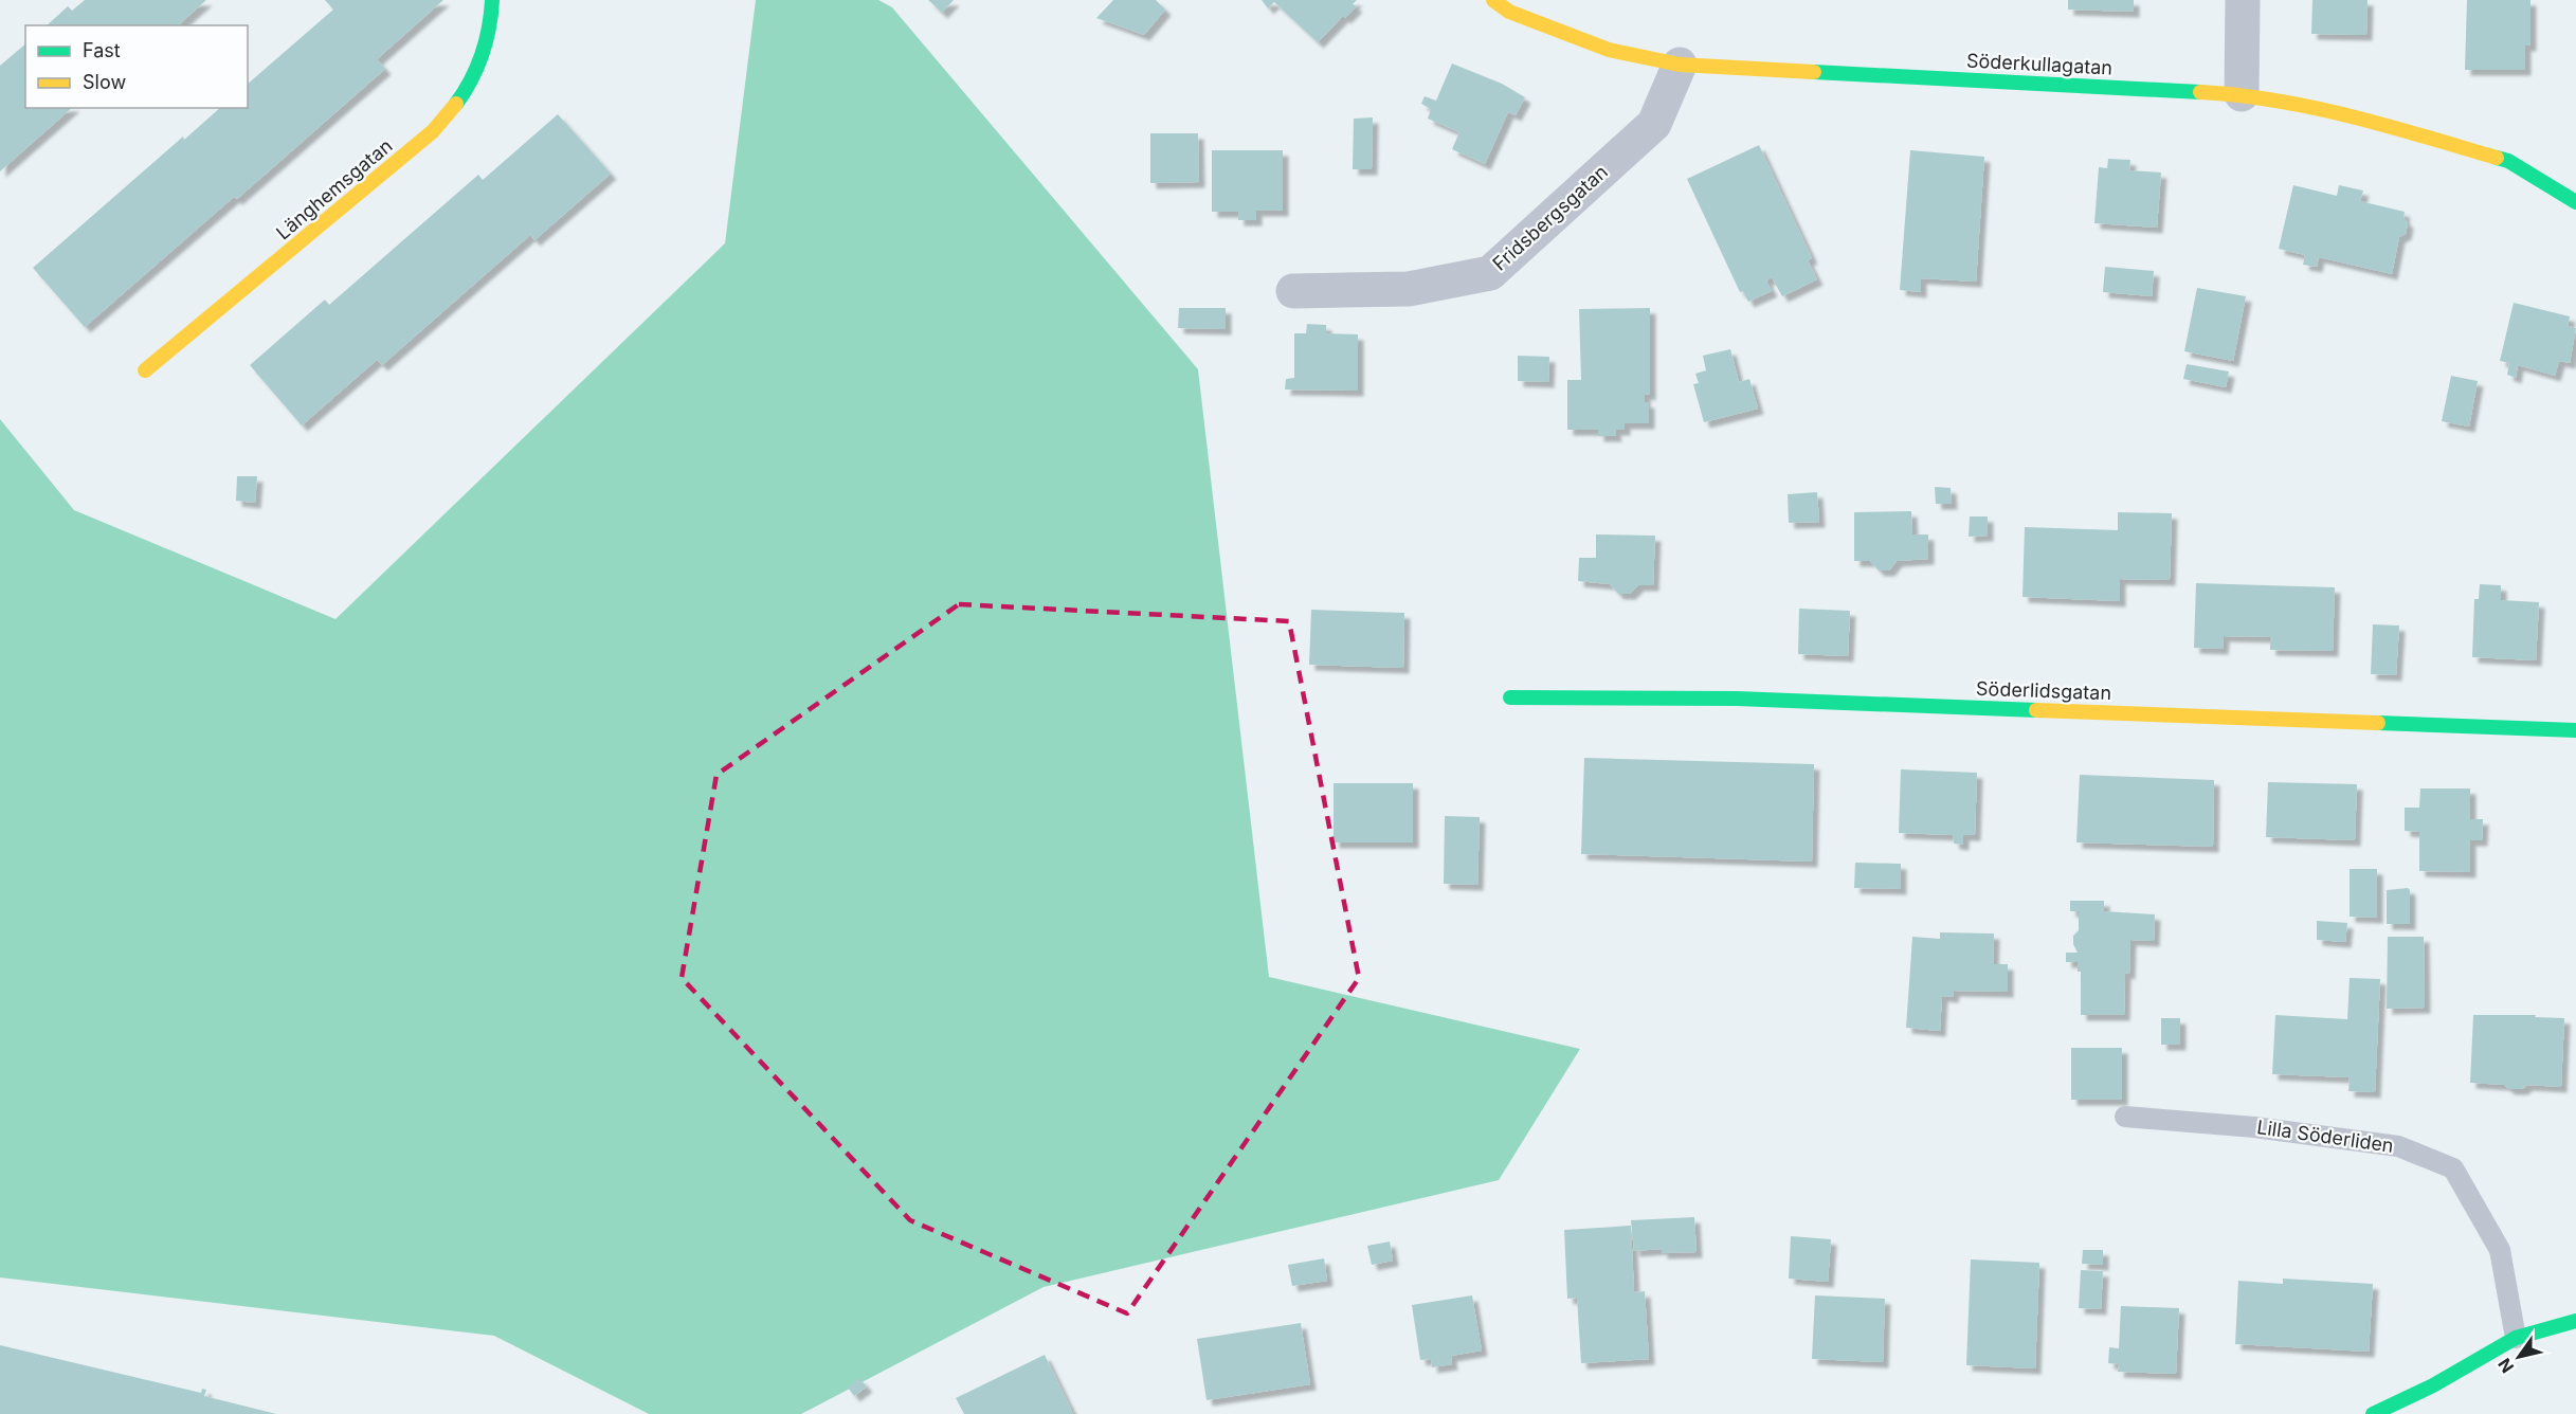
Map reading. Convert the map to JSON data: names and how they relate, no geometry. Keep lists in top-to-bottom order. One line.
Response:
{"streets":{"street":["Söderkullagatan","Länghemsgatan","Fridsbergsgatan","Söderlidsgatan"],"lane":["Lilla Söderliden"]},"crossings":[["Söderkullagatan","Fridsbergsgatan"]],"legend":["Fast","Slow"],"north":"bottom left"}
